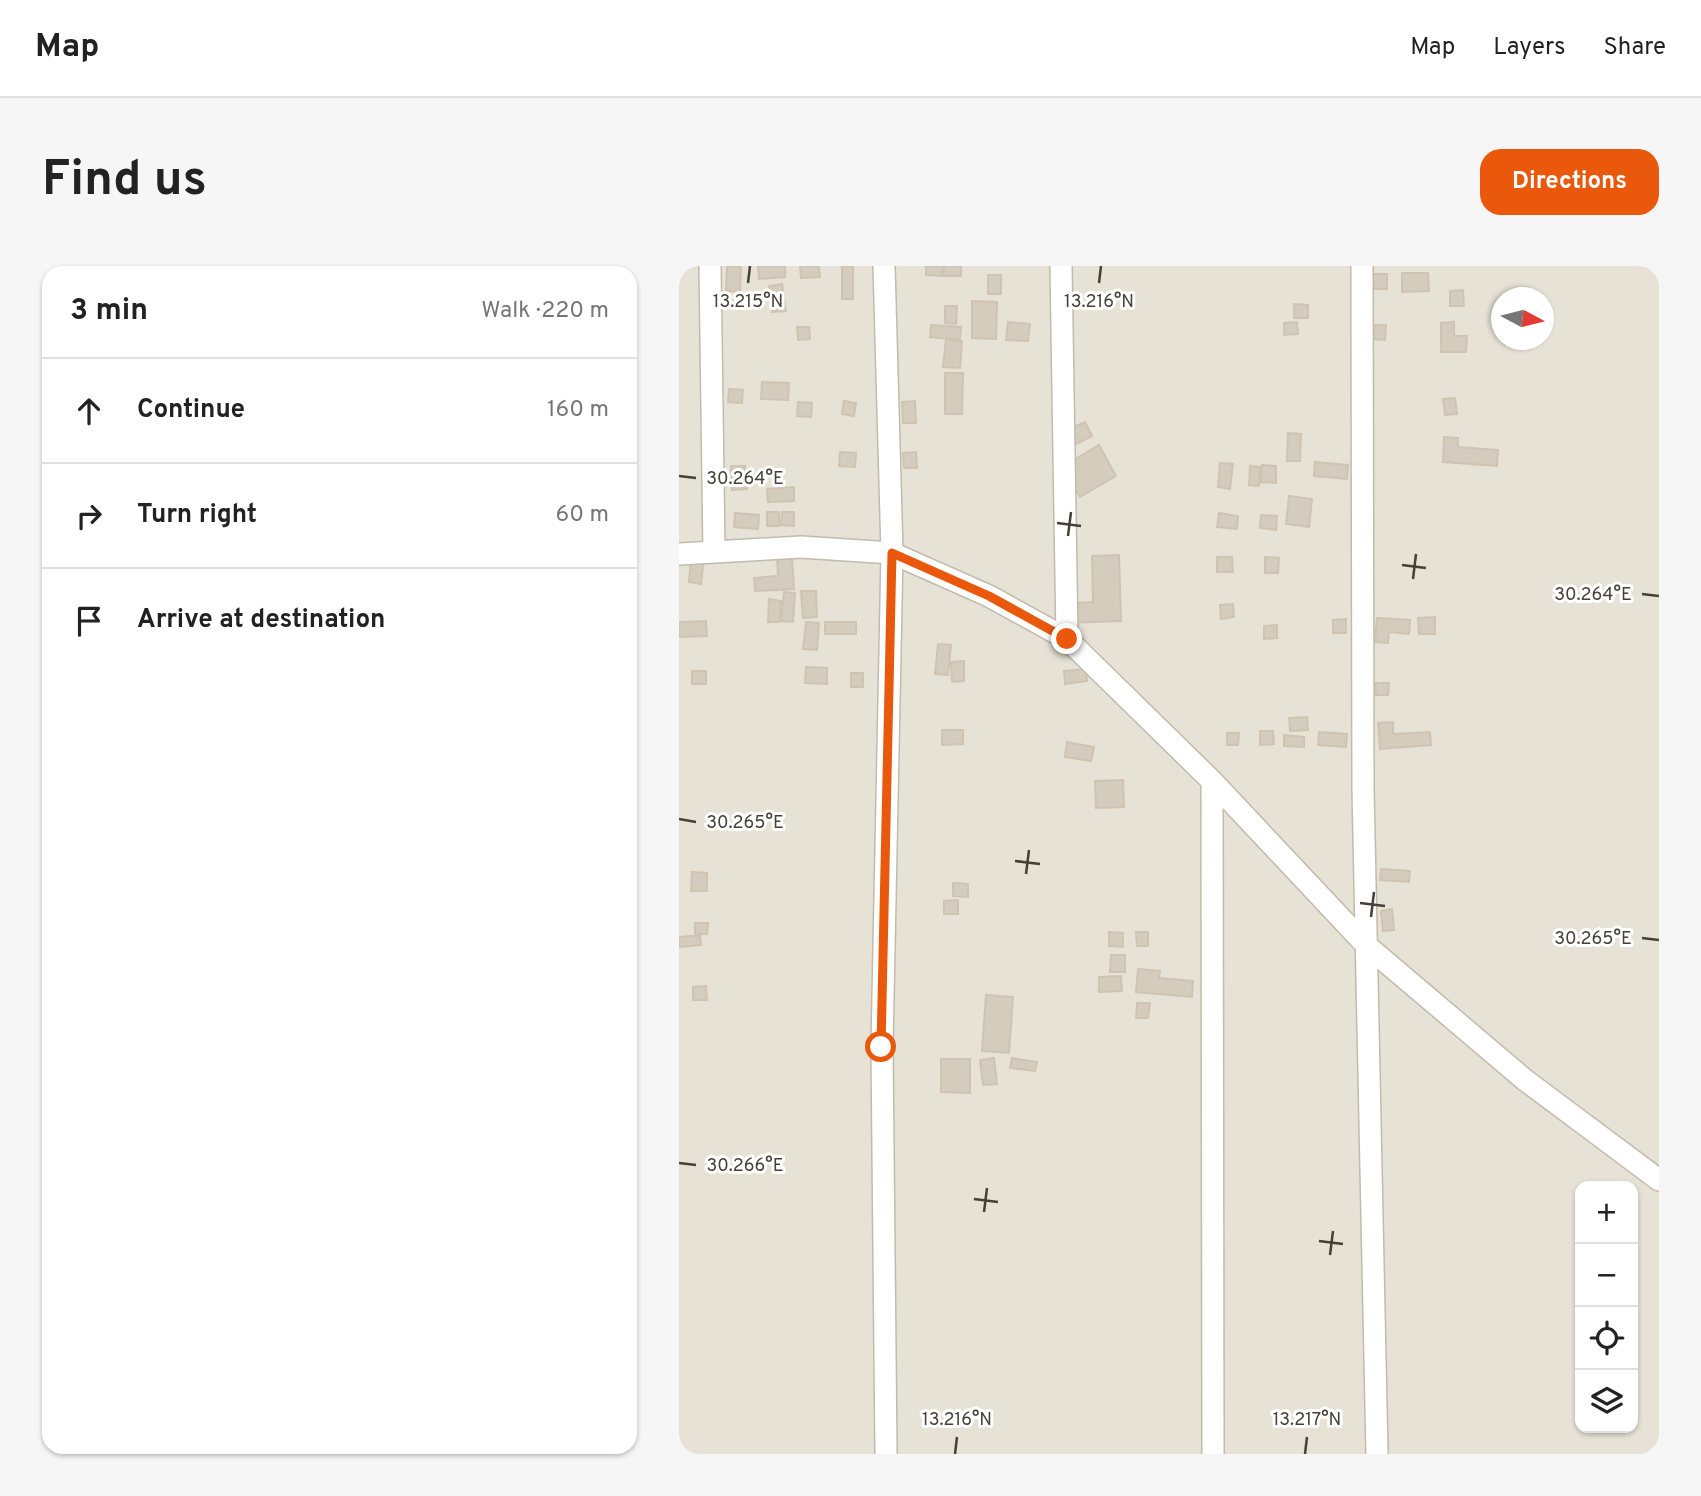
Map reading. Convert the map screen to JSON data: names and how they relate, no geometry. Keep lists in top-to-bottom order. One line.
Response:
{"north":"right","page":{"header":"Map","nav":["Map","Layers","Share"],"buttons":"Directions","title":"Find us","heading":["3 min","Walk · 220 m"],"list":[["Continue","160 m"],["Turn right","60 m"],"Arrive at destination"],"map_buttons":["+","−"]},"coordinates":["13.215°N","13.216°N","30.264°E","30.265°E","30.266°E","13.217°N"]}
